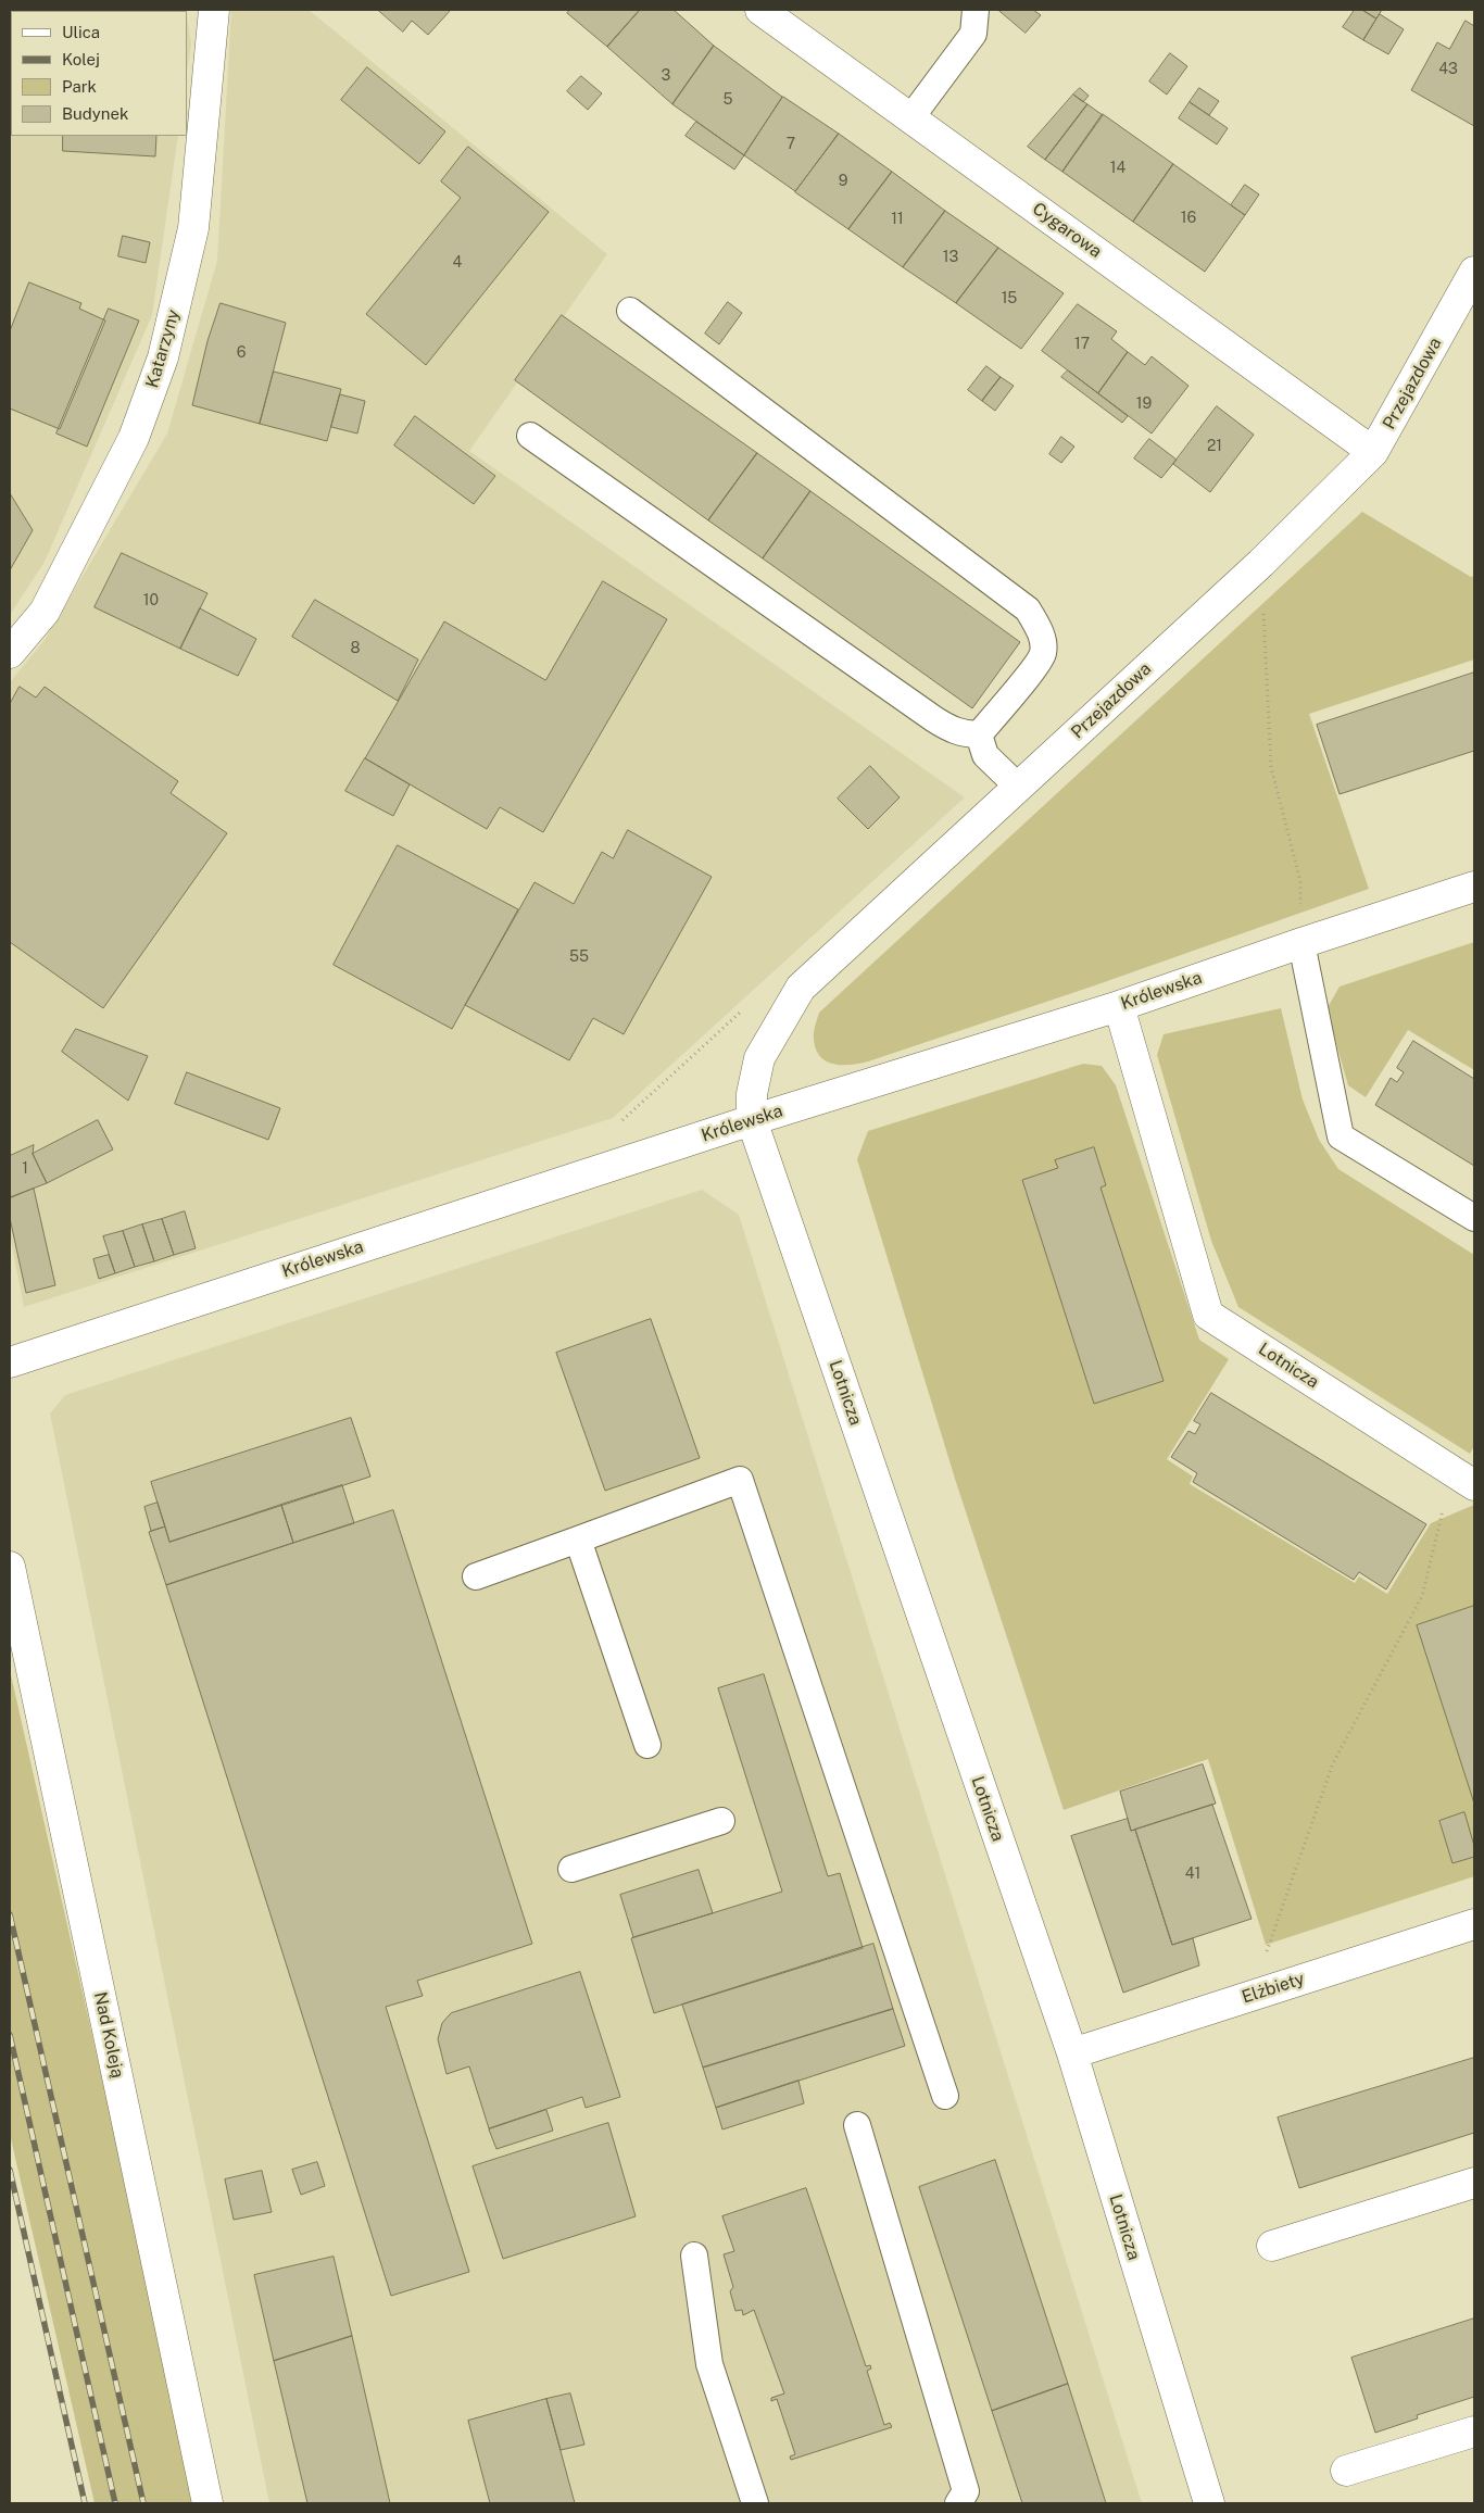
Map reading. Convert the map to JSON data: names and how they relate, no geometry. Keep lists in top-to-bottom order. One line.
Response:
{"streets":{"street":["Cygarowa","Katarzyny","Przejazdowa","Królewska","Lotnicza","Elżbiety","Nad Koleją"]},"crossings":[["Cygarowa","Przejazdowa"],["Przejazdowa","Królewska"],["Przejazdowa","Lotnicza"],["Królewska","Lotnicza"],["Lotnicza","Elżbiety"]],"house_numbers":["43","3","5","7","14","9","16","11","13","4","15","17","6","19","21","10","8","55","1","41"],"legend":["Ulica","Kolej","Park","Budynek"]}
